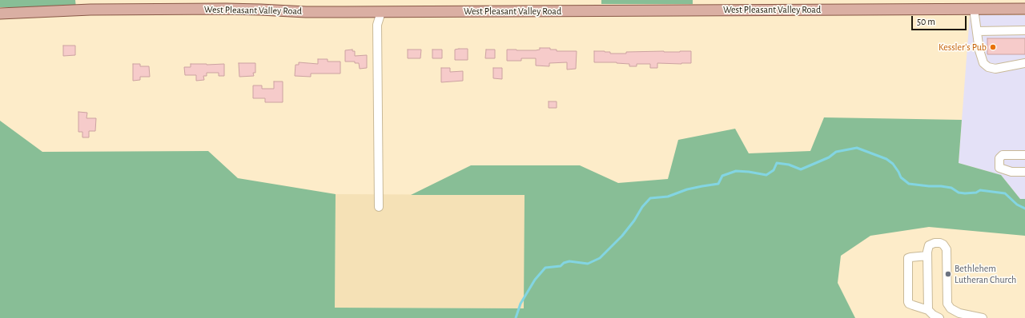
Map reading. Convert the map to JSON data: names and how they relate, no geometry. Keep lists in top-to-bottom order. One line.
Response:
{"streets":{"main road":["West Pleasant Valley Road"]},"places":["Kessler's Pub","Bethlehem Lutheran Church"],"scale_bar":"50 m"}
